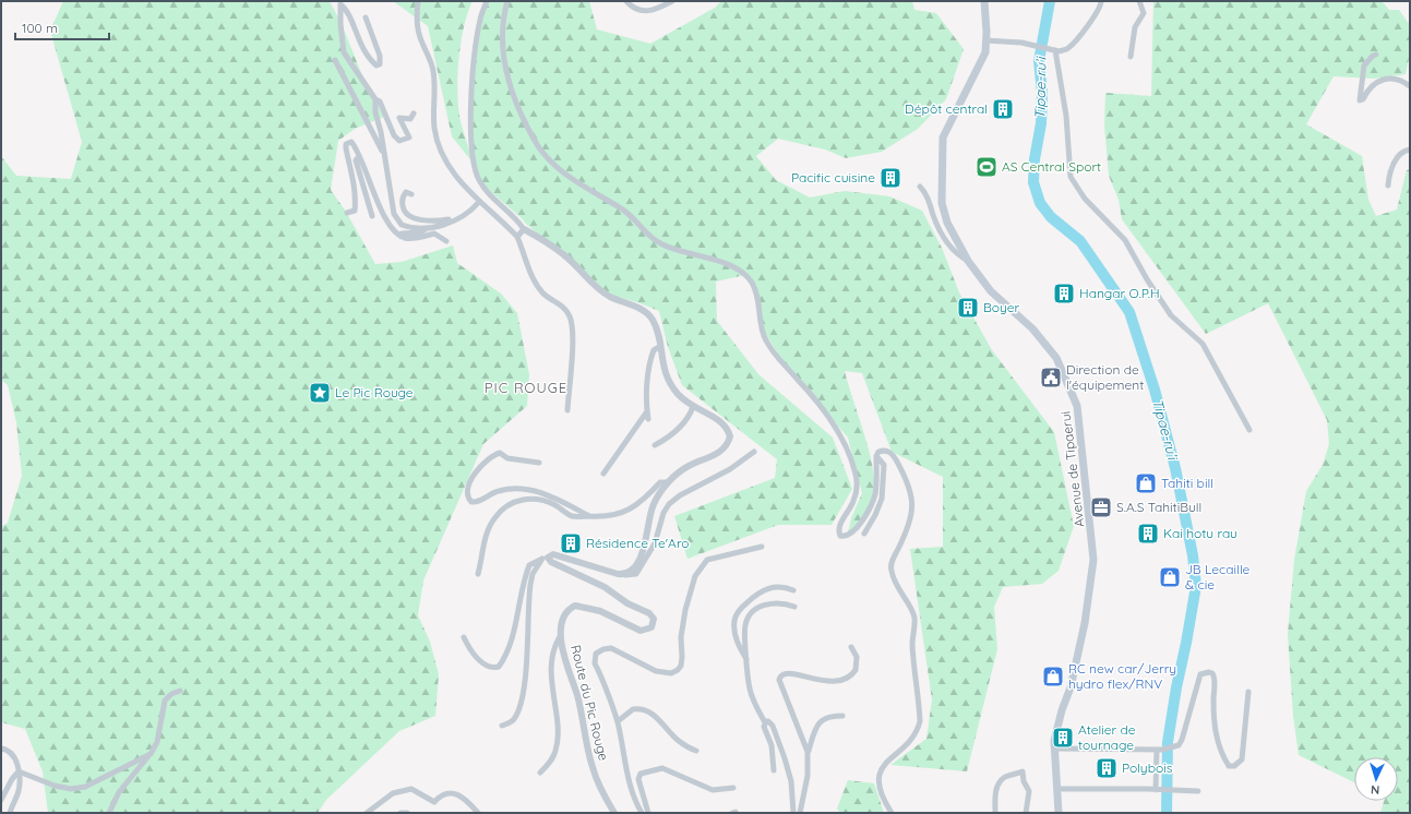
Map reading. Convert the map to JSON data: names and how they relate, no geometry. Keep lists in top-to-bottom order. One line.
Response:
{"streets":{"main road":["Avenue de Tipaerui"],"street":["Route du Pic Rouge"]},"districts":["PIC ROUGE"],"water":["Tipae-ru’i"],"places":{"building":["Dépôt central","Pacific cuisine","Hangar O.P.H","Boyer","Kai hotu rau","Résidence Te'Aro","Atelier de tournage","Polybois"],"sports":["AS Central Sport"],"public building":["Direction de l'équipement"],"place":["Le Pic Rouge"],"shop":["Tahiti bill","JB Lecaille & cie","RC new car/Jerry hydro flex/RNV"],"office":["S.A.S TahitiBull"]},"scale_bar":"100 m","north":"bottom"}
